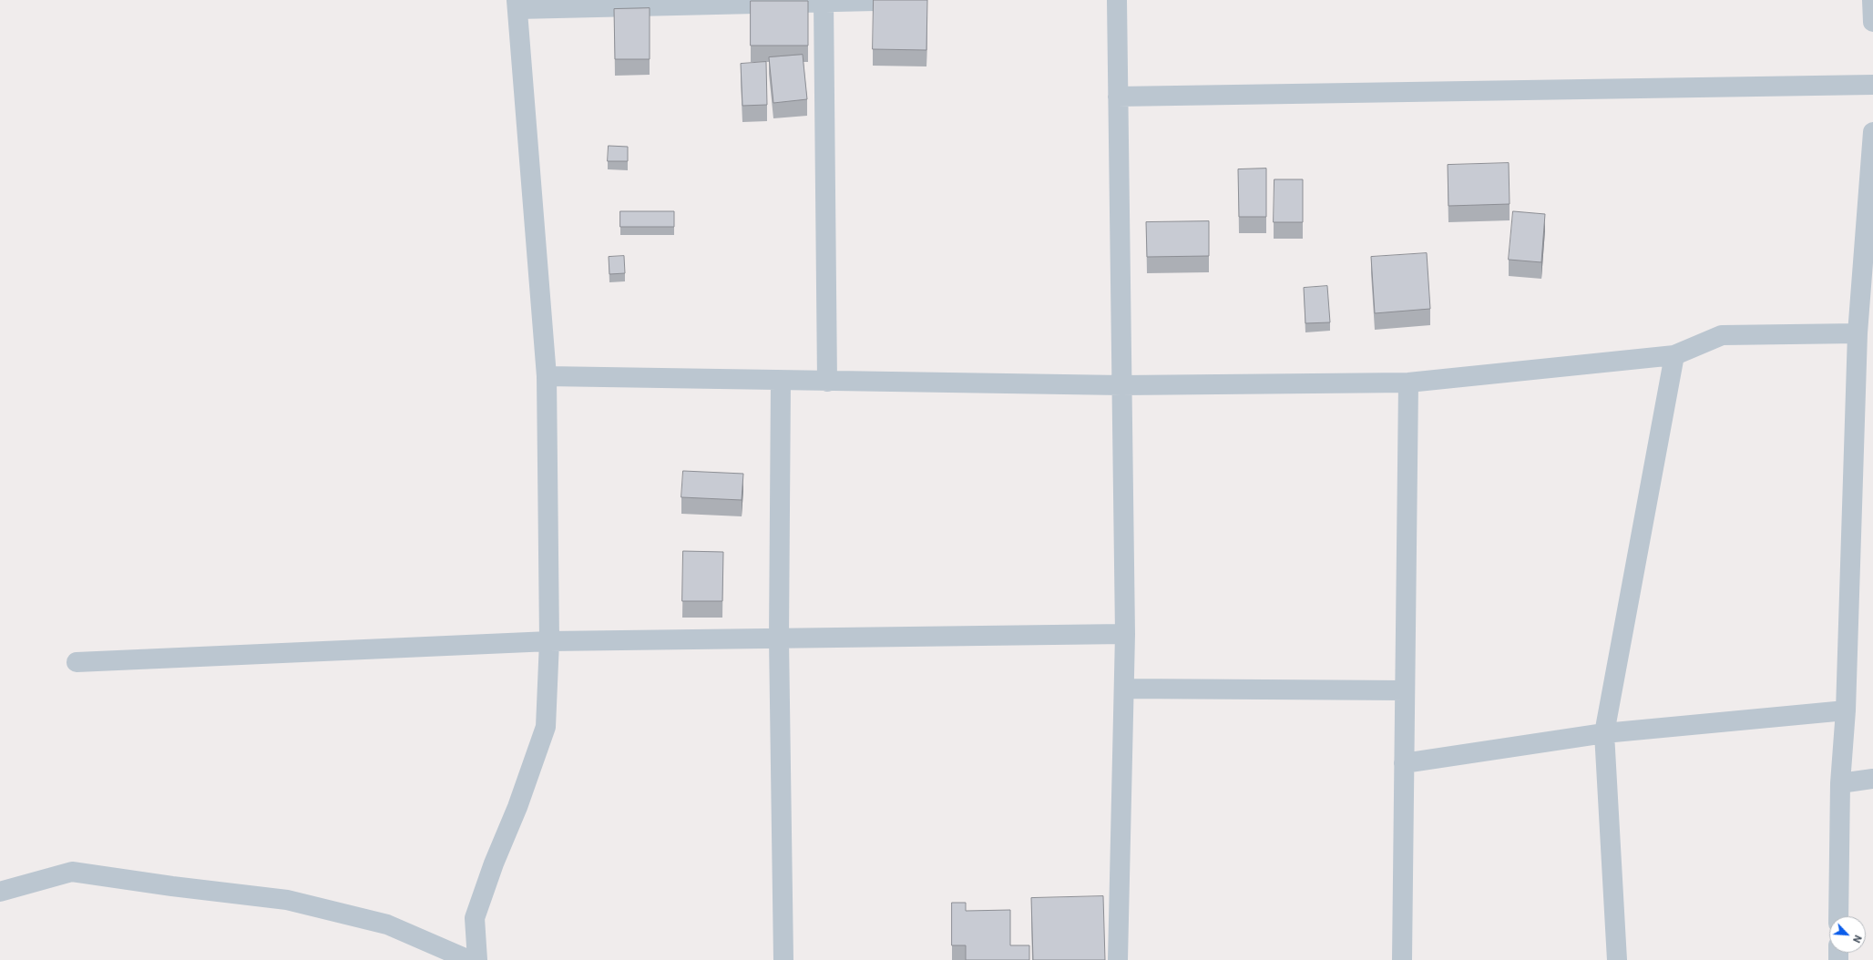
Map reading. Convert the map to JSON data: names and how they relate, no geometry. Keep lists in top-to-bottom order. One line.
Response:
{"north":"bottom right"}
